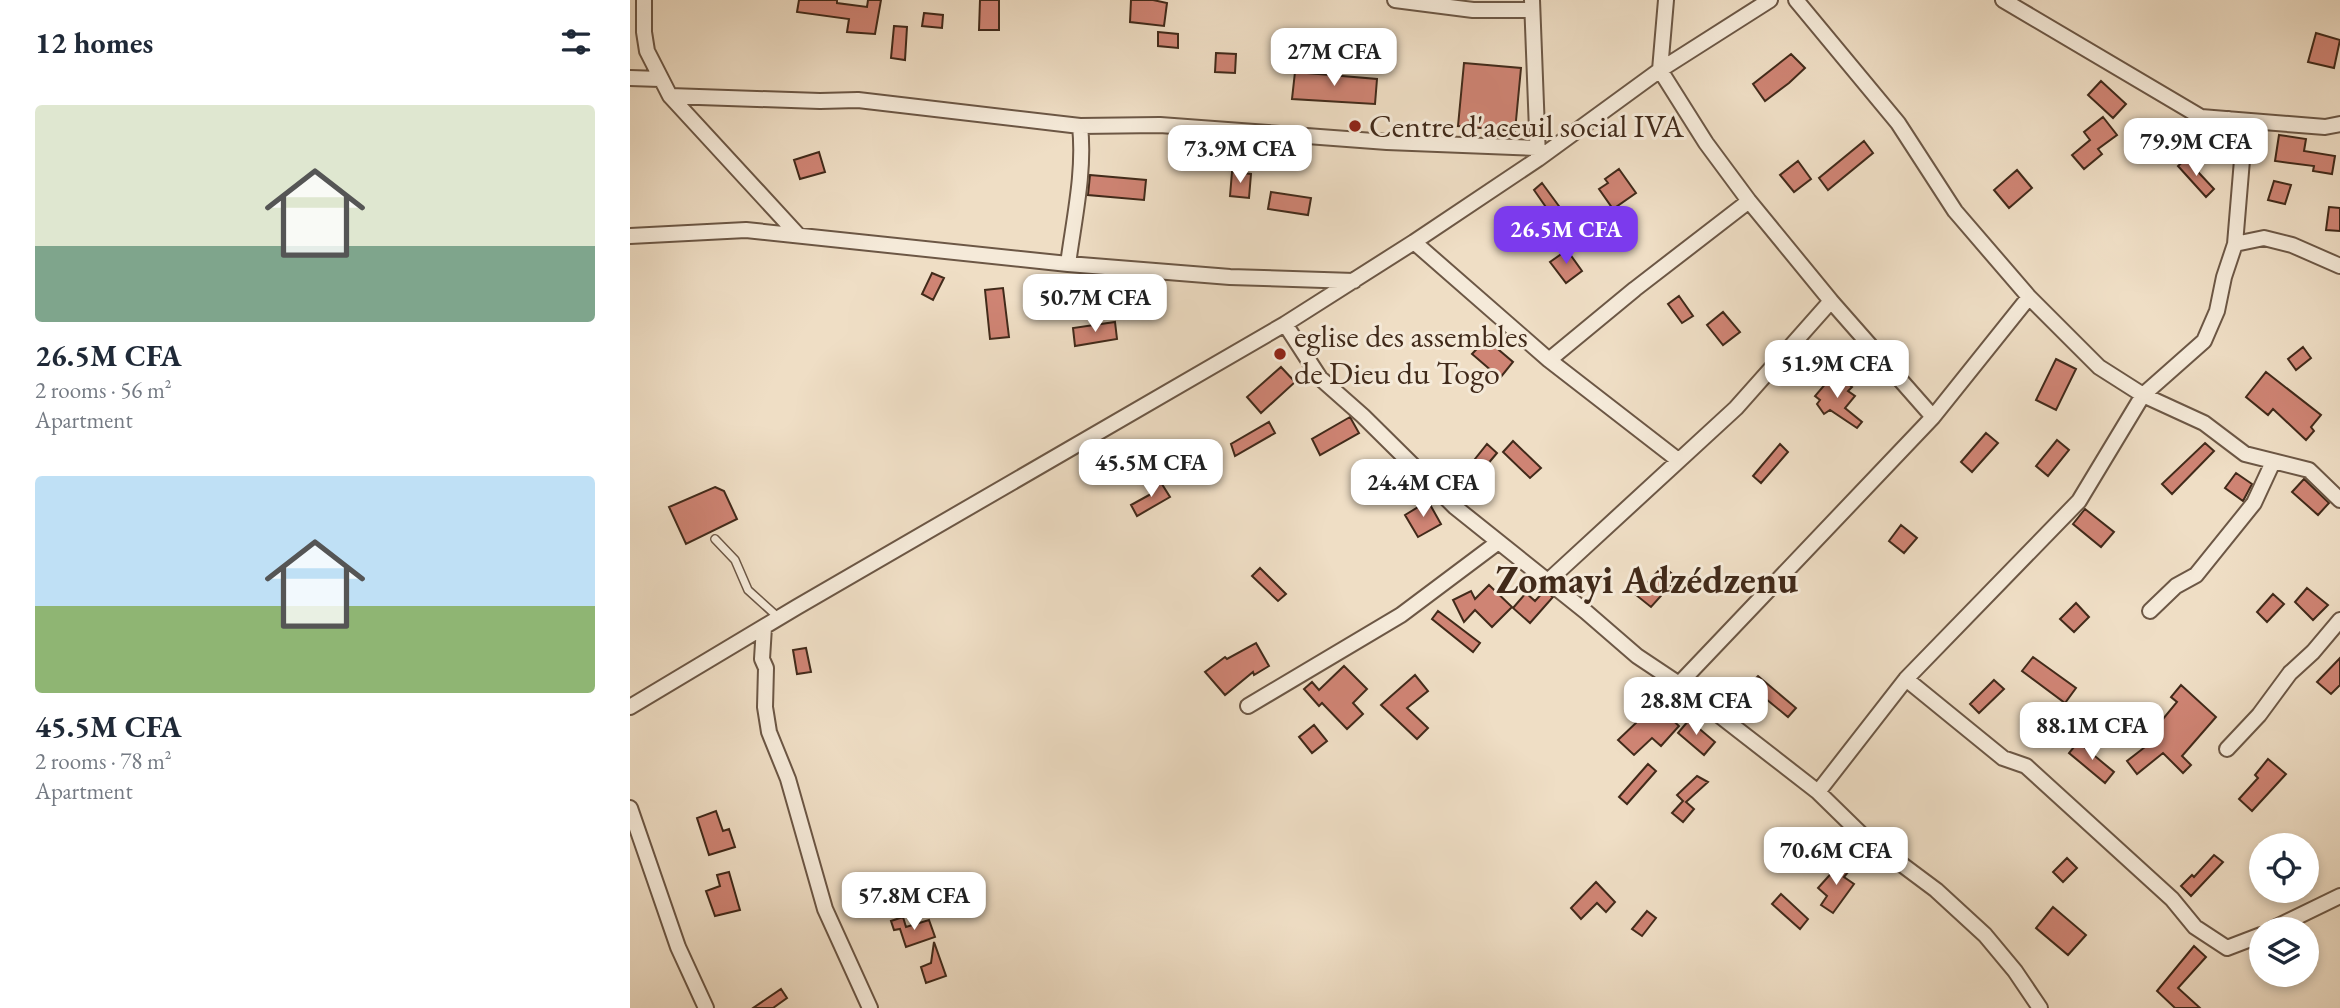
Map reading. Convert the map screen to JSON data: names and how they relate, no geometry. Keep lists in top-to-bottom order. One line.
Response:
{"districts":["Zomayi Adzédzenu"],"places":["Centre d'aceuil social IVA","eglise des assembles de Dieu du Togo"],"page":{"heading":"12 homes","price":["27M CFA","79.9M CFA","73.9M CFA","26.5M CFA","50.7M CFA","51.9M CFA","45.5M CFA","24.4M CFA","28.8M CFA","88.1M CFA","70.6M CFA","57.8M CFA"],"list":[{"name":"26.5M CFA","note":"2 rooms · 56 m² · Apartment"},{"name":"45.5M CFA","note":"2 rooms · 78 m² · Apartment"}]}}
